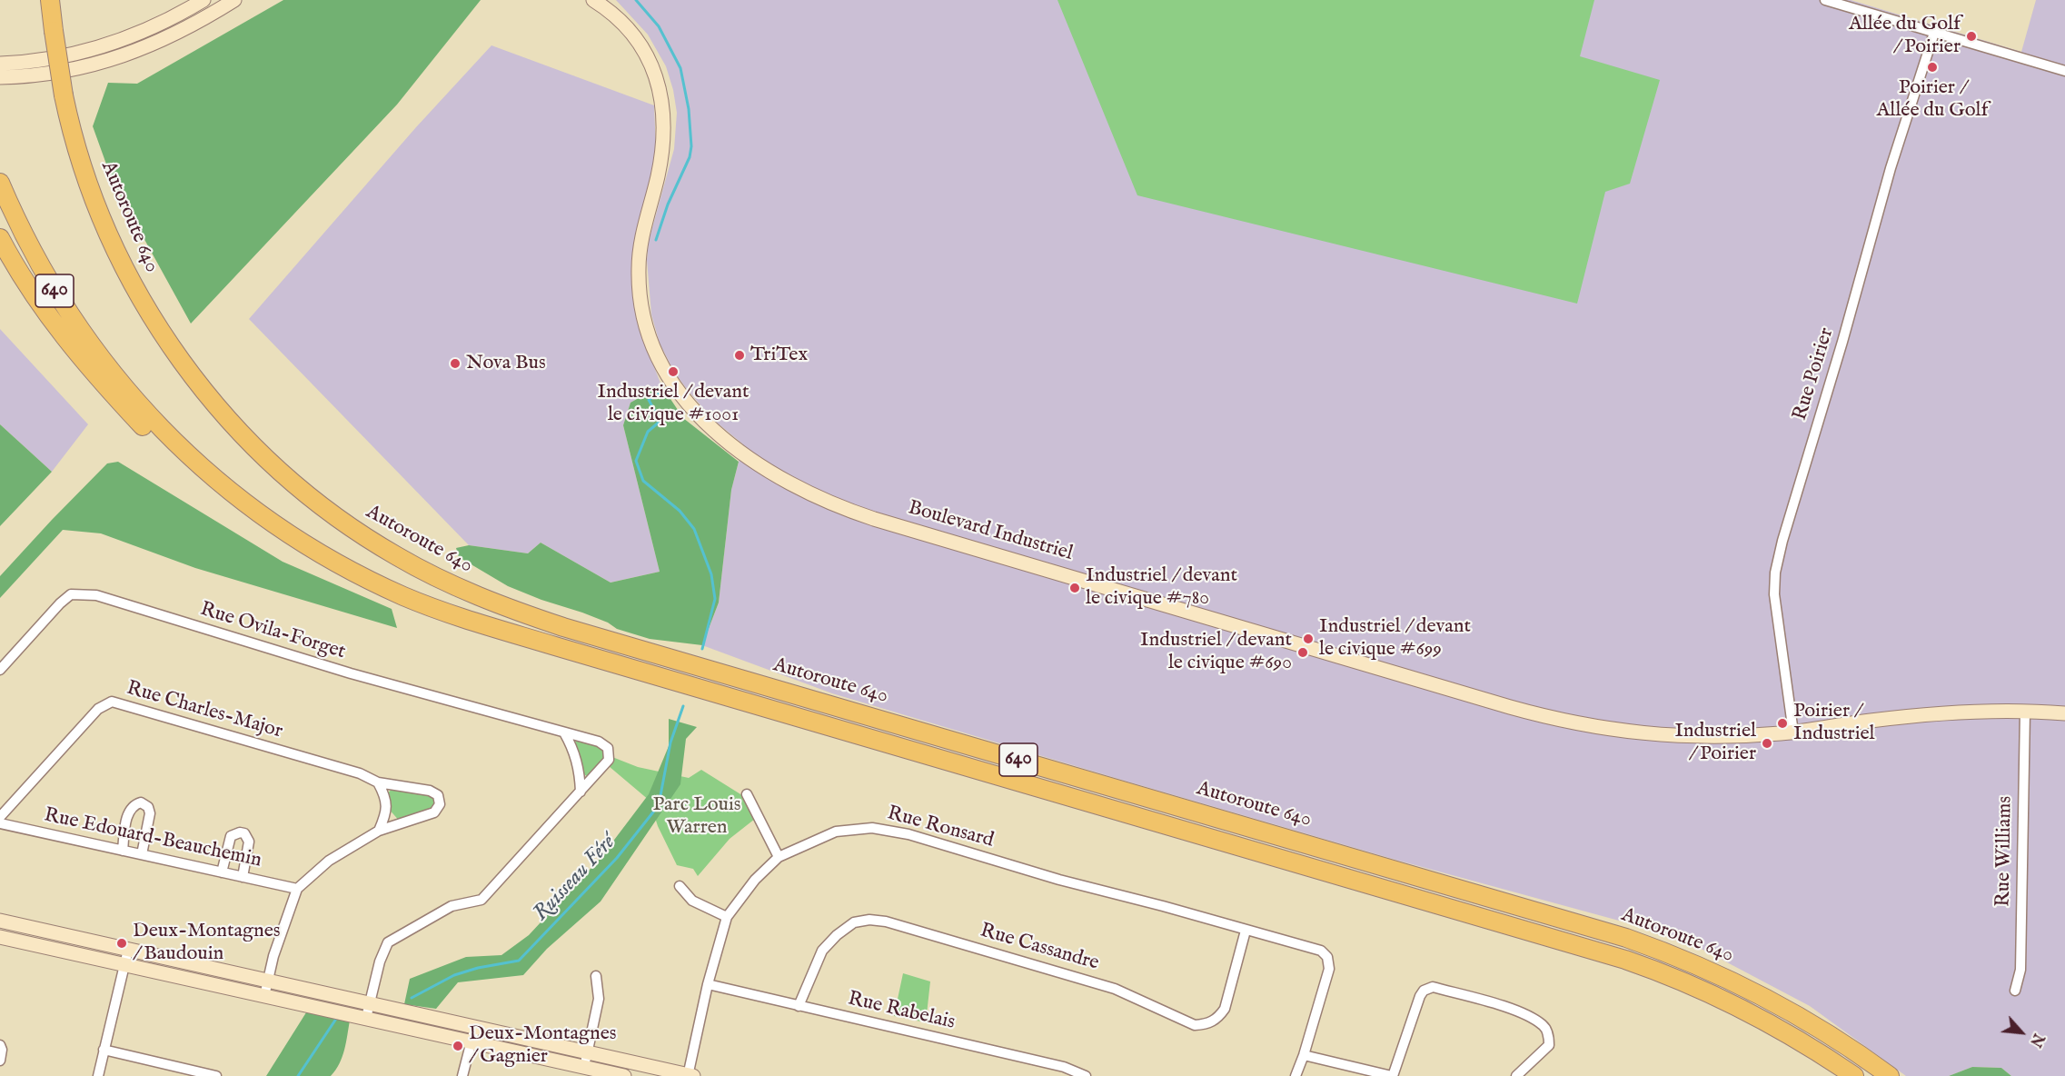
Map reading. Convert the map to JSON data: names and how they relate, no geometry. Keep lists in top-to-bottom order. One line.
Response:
{"streets":{"highway":["Autoroute 640","640"],"street":["Rue Poirier","Boulevard Industriel","Rue Ovila-Forget","Rue Charles-Major","Rue Ronsard","Rue Edouard-Beauchemin","Rue Williams","Rue Cassandre","Rue Rabelais"]},"crossings":[["Rue Poirier","Boulevard Industriel"],["Boulevard Industriel","Rue Williams"],["Rue Charles-Major","Rue Edouard-Beauchemin"],["Rue Ronsard","Rue Cassandre"],["Rue Ronsard","Rue Rabelais"],["Rue Cassandre","Rue Rabelais"]],"water":["Ruisseau Féré"],"parks":["Parc Louis Warren"],"places":["Allée du Golf / Poirier","Poirier / Allée du Golf","TriTex","Nova Bus","Industriel / devant le civique #1001","Industriel / devant le civique #780","Industriel / devant le civique #699","Industriel / devant le civique #690","Poirier / Industriel","Industriel / Poirier","Deux-Montagnes / Baudouin","Deux-Montagnes / Gagnier"],"north":"bottom right"}
